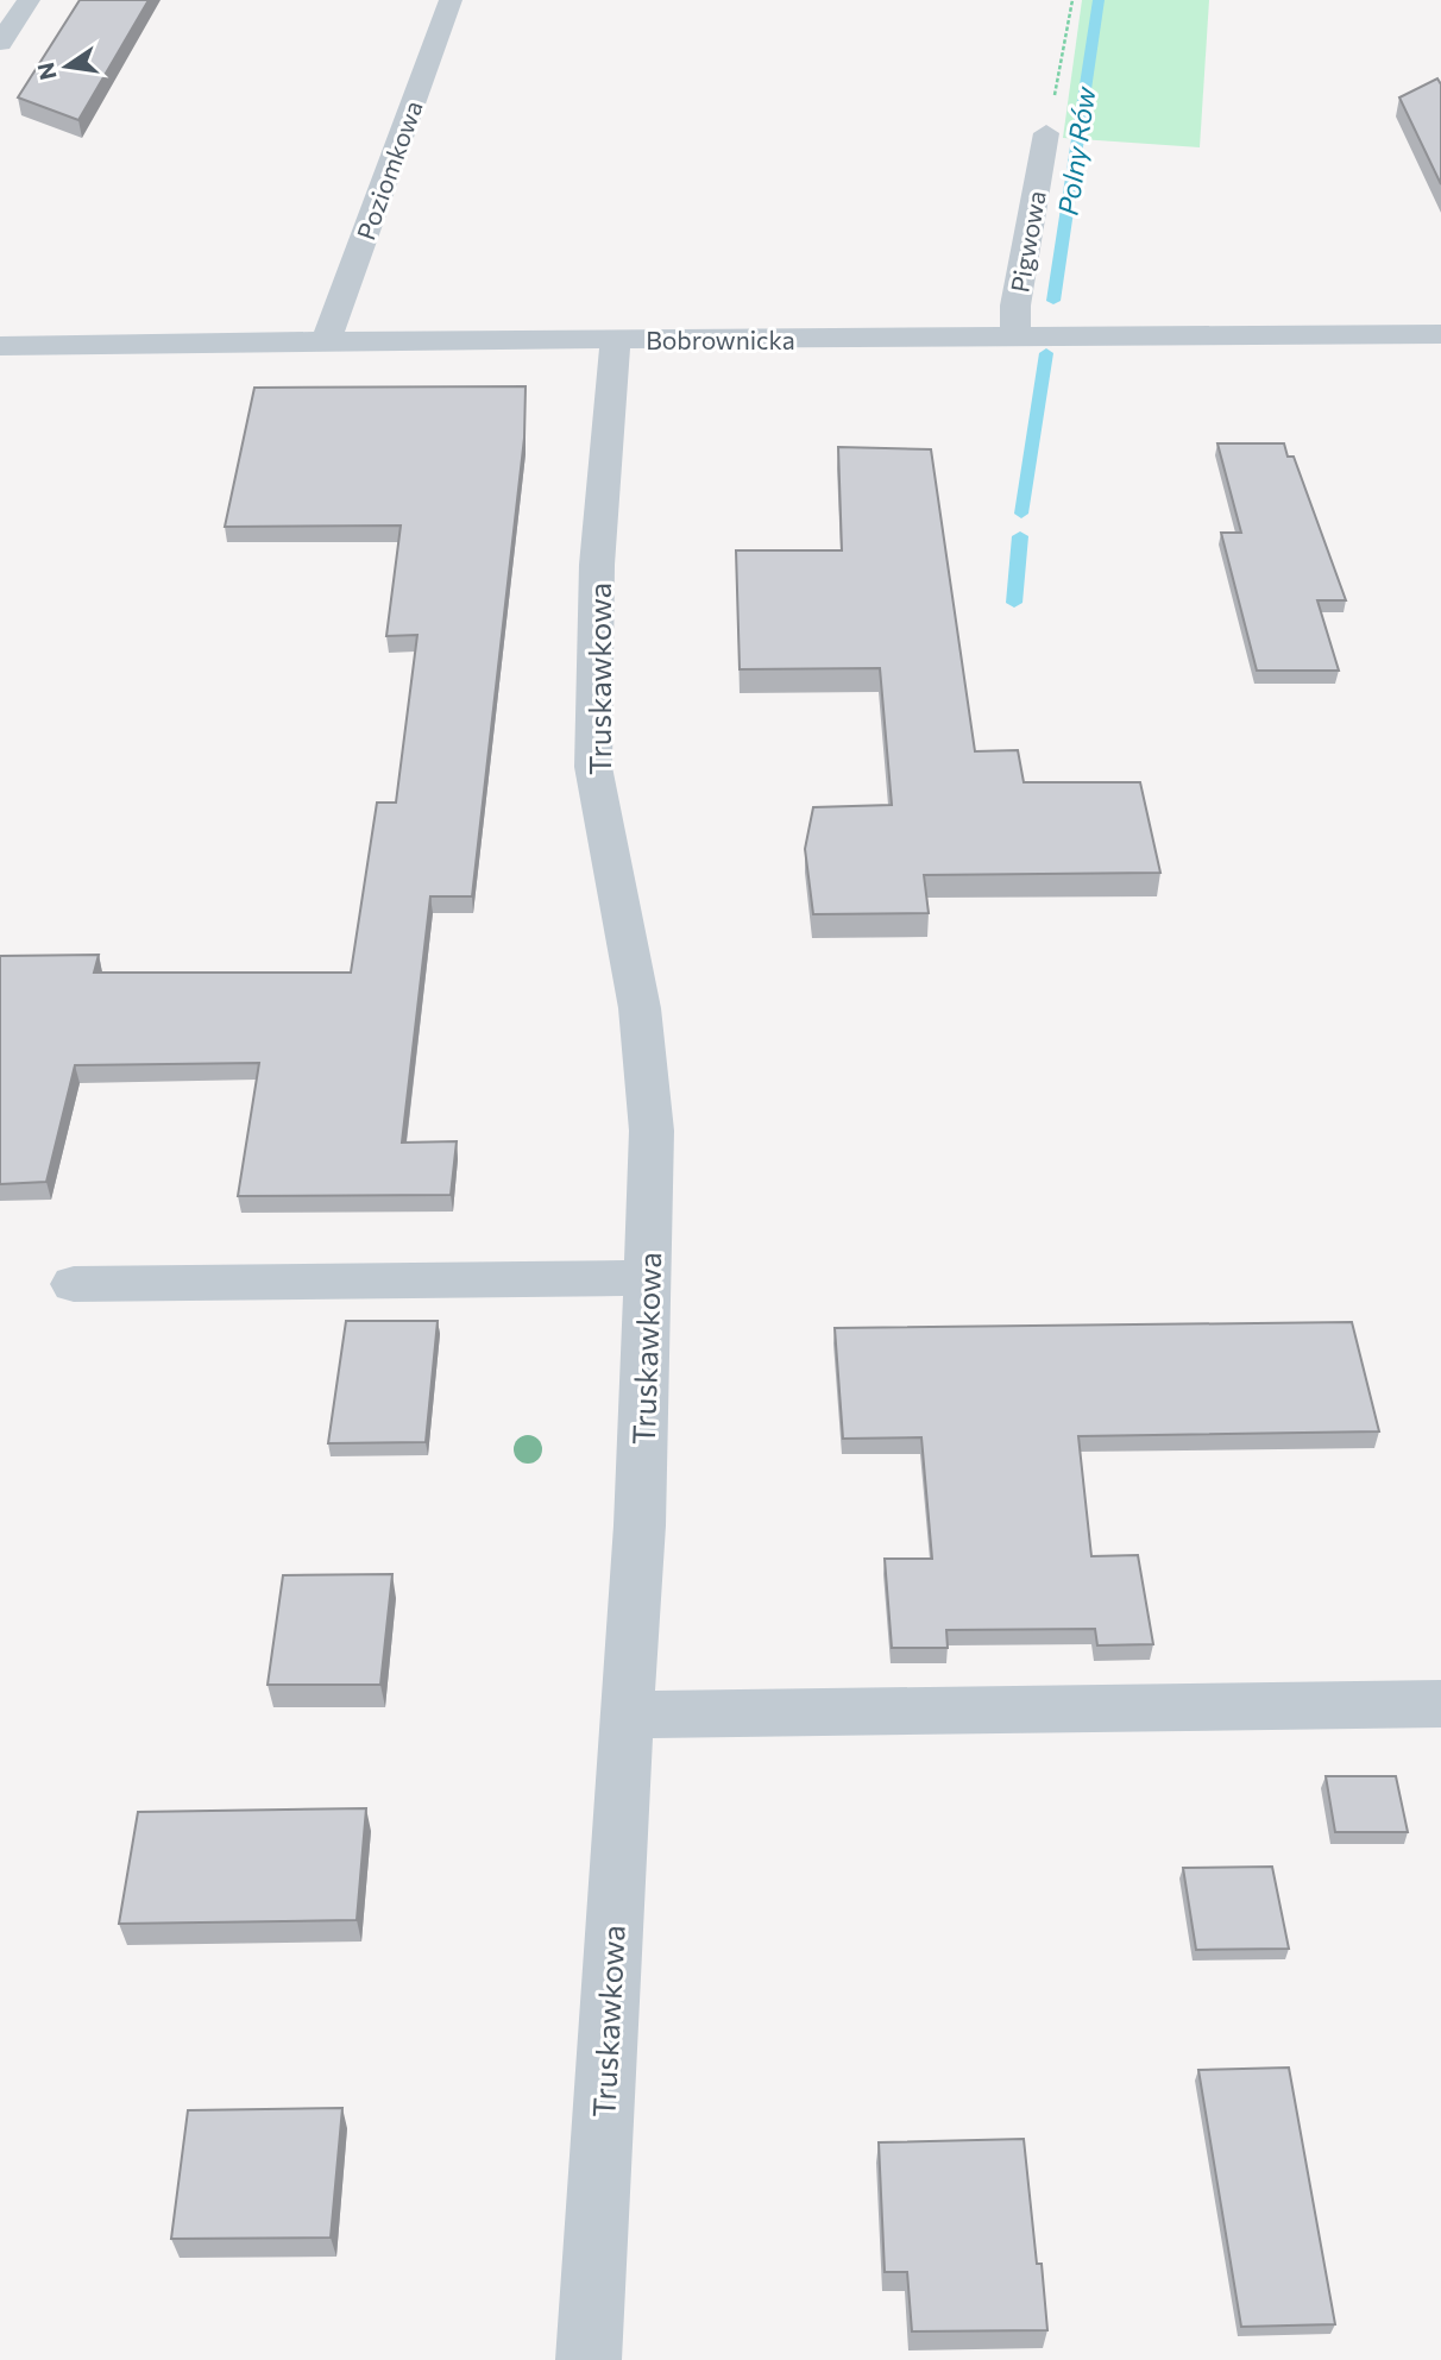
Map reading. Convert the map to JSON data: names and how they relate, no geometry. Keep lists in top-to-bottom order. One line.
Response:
{"streets":{"street":["Poziomkowa","Pigwowa","Bobrownicka","Truskawkowa"]},"crossings":[["Poziomkowa","Bobrownicka"],["Pigwowa","Bobrownicka"],["Bobrownicka","Truskawkowa"]],"water":["Polny Rów"],"north":"left"}
